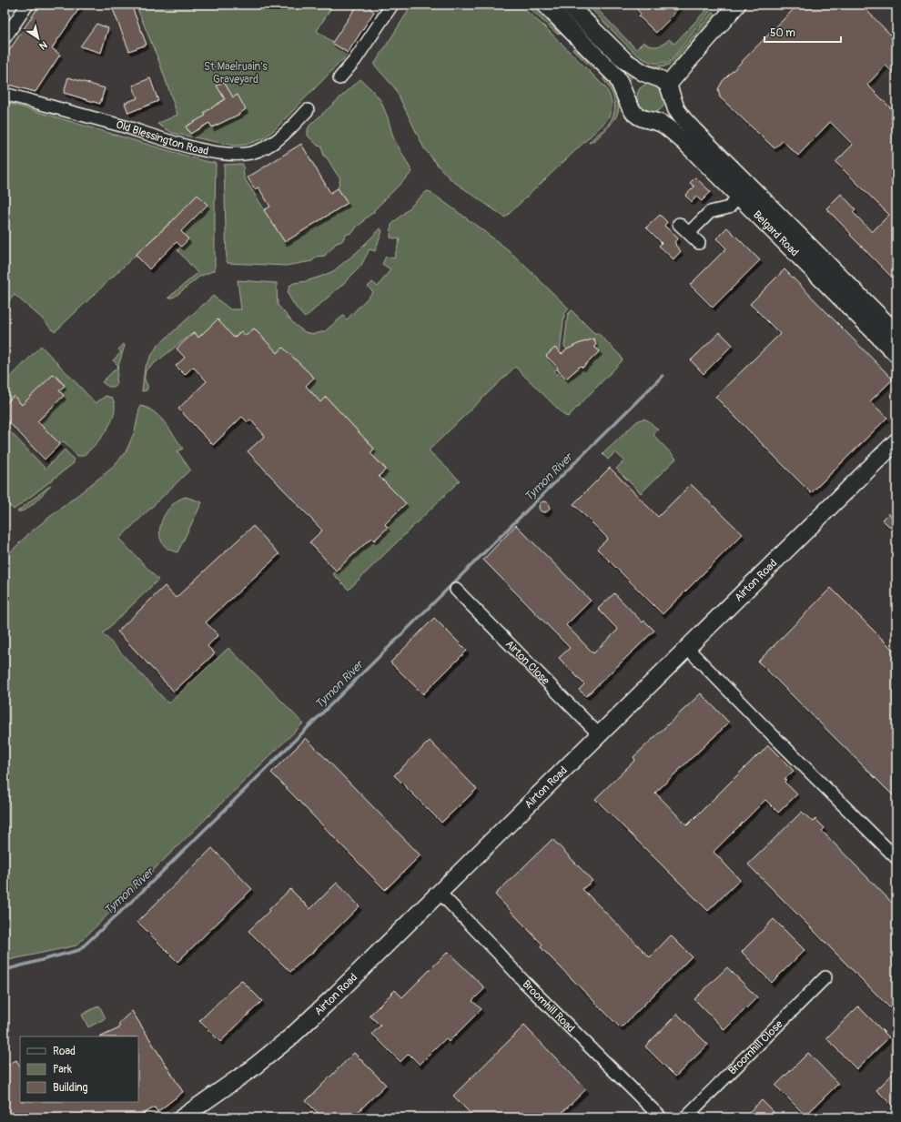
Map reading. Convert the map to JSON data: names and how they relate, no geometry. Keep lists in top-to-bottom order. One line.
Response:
{"streets":{"street":["Old Blessington Road","Belgard Road","Airton Road","Airton Close","Broomhill Road","Broomhill Close"]},"crossings":[["Airton Road","Airton Close"],["Airton Road","Broomhill Road"]],"water":["Tymon River"],"parks":["St Maelruain's Graveyard"],"legend":["Road","Park","Building"],"scale_bar":"50 m","north":"bottom right"}
